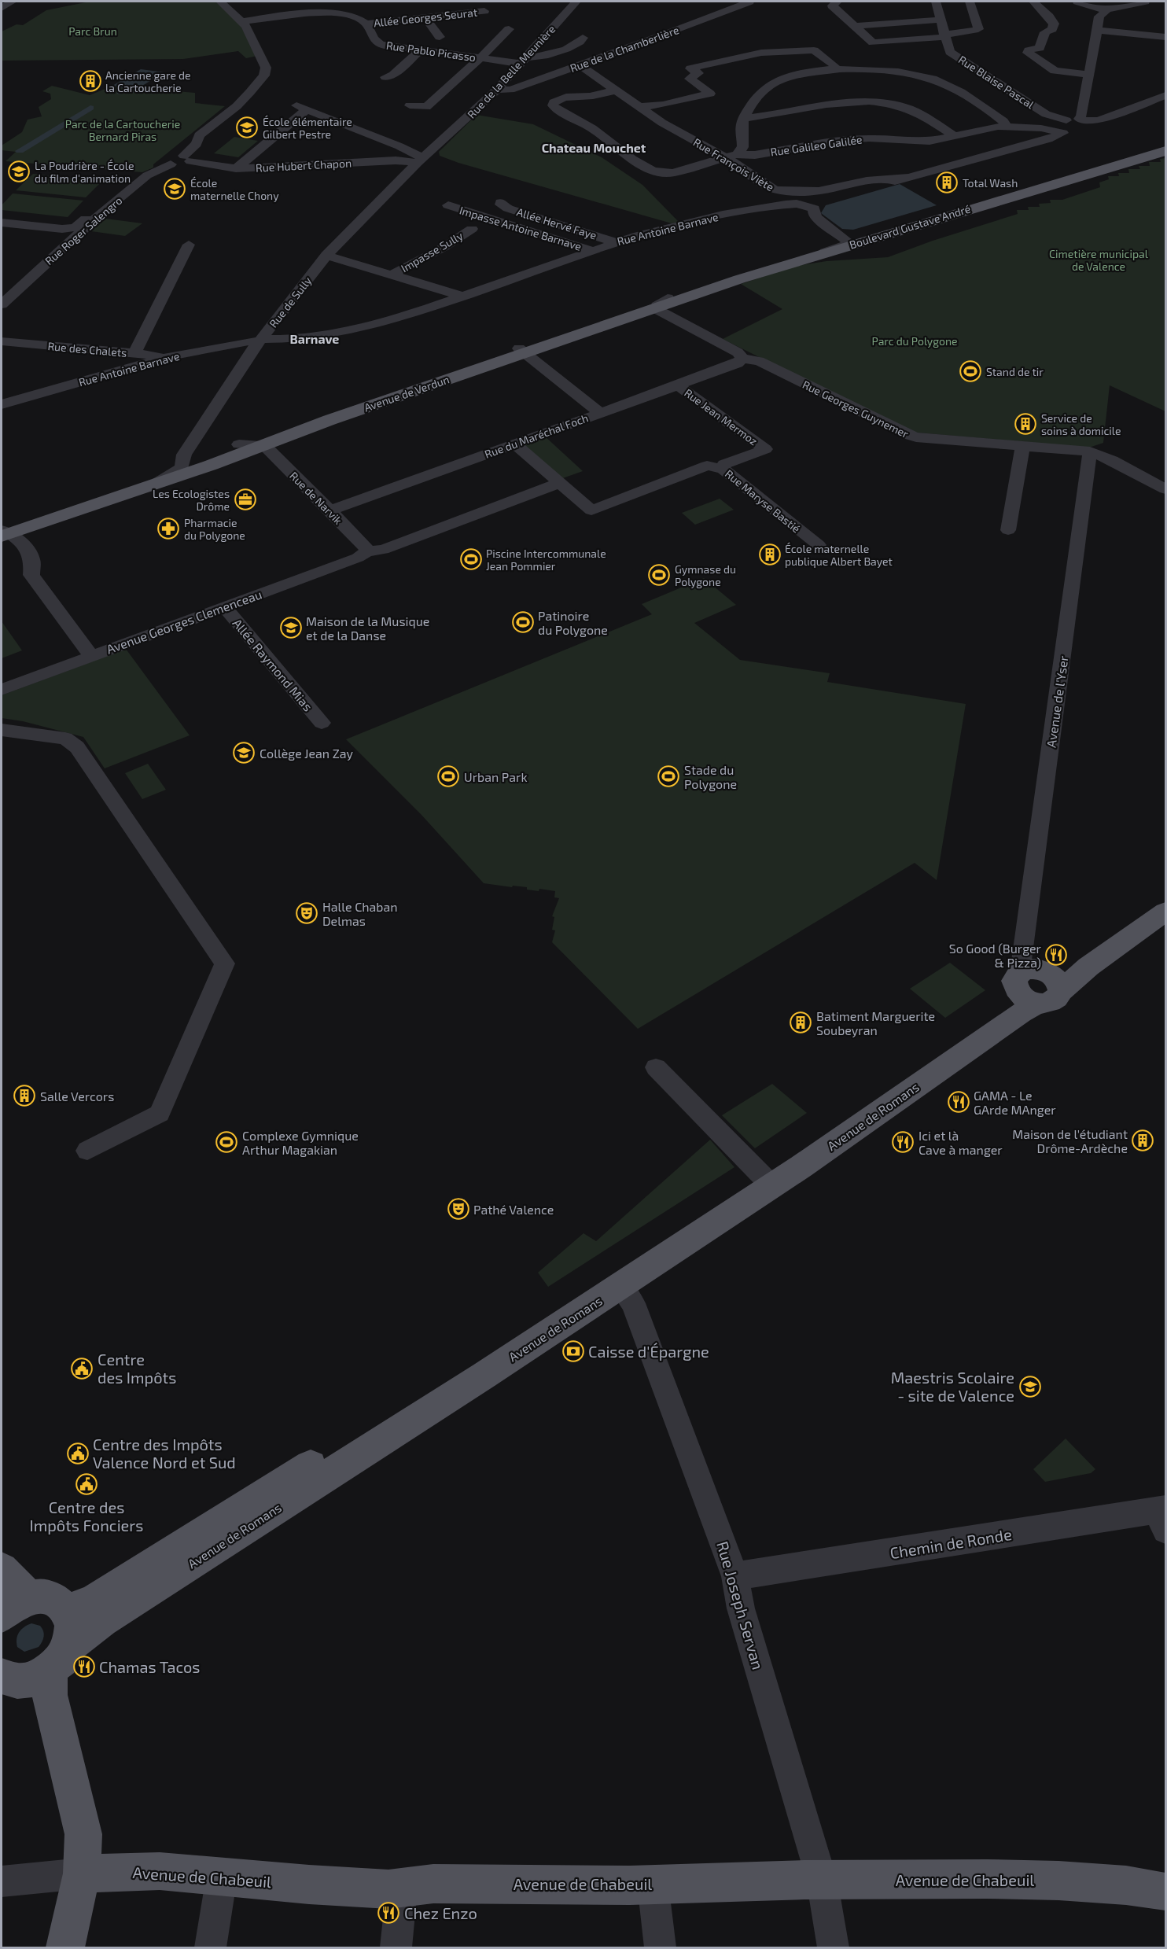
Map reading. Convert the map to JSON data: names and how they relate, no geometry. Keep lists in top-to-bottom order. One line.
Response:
{"streets":{"main road":["Boulevard Gustave André","Avenue de Verdun","Avenue de Romans","Avenue de Chabeuil"],"street":["Allée Georges Seurat","Rue de la Chamberlière","Rue Pablo Picasso","Rue de la Belle Meunière","Rue Blaise Pascal","Rue Galileo Galilée","Rue François Viète","Rue Hubert Chapon","Allée Hervé Faye","Impasse Antoine Barnave","Rue Antoine Barnave","Rue Roger Salengro","Impasse Sully","Rue de Sully","Rue des Chalets","Rue Georges Guynemer","Rue Jean Mermoz","Rue du Maréchal Foch","Rue de Narvik","Rue Maryse Bastié","Avenue Georges Clemenceau","Allée Raymond Mias","Avenue de l'Yser","Chemin de Ronde","Rue Joseph Servan"]},"crossings":[["Allée Georges Seurat","Rue Pablo Picasso"],["Rue de la Chamberlière","Rue de la Belle Meunière"],["Rue de la Chamberlière","Rue François Viète"],["Rue Pablo Picasso","Rue de la Belle Meunière"],["Rue de la Belle Meunière","Rue Hubert Chapon"],["Rue de la Belle Meunière","Rue de Sully"],["Rue Blaise Pascal","Rue Galileo Galilée"],["Rue Galileo Galilée","Rue François Viète"],["Rue Hubert Chapon","Rue Roger Salengro"],["Rue Hubert Chapon","Rue de Sully"],["Allée Hervé Faye","Rue Antoine Barnave"],["Boulevard Gustave André","Avenue de Verdun"],["Boulevard Gustave André","Rue Georges Guynemer"],["Impasse Antoine Barnave","Rue Antoine Barnave"],["Rue Antoine Barnave","Impasse Sully"],["Rue Antoine Barnave","Rue de Sully"],["Rue Antoine Barnave","Rue des Chalets"],["Impasse Sully","Rue de Sully"],["Rue de Sully","Avenue de Verdun"],["Avenue de Verdun","Rue Georges Guynemer"],["Avenue de Verdun","Rue de Narvik"],["Rue Georges Guynemer","Rue du Maréchal Foch"],["Rue Georges Guynemer","Avenue de l'Yser"],["Rue Jean Mermoz","Rue du Maréchal Foch"],["Rue Jean Mermoz","Rue Maryse Bastié"],["Rue du Maréchal Foch","Rue de Narvik"],["Rue de Narvik","Avenue Georges Clemenceau"],["Avenue Georges Clemenceau","Allée Raymond Mias"],["Avenue de l'Yser","Avenue de Romans"],["Avenue de Romans","Rue Joseph Servan"],["Chemin de Ronde","Rue Joseph Servan"],["Rue Joseph Servan","Avenue de Chabeuil"]],"districts":["Chateau Mouchet","Barnave"],"parks":["Parc Brun","Parc de la Cartoucherie Bernard Piras","Cimetière municipal de Valence","Parc du Polygone"],"places":{"building":["Ancienne gare de la Cartoucherie","Total Wash","Service de soins à domicile","École maternelle publique Albert Bayet","Batiment Marguerite Soubeyran","Salle Vercors","Maison de l'étudiant Drôme-Ardèche"],"school or university":["École élémentaire Gilbert Pestre","La Poudrière - École du film d'animation","École maternelle Chony","Maison de la Musique et de la Danse","Collège Jean Zay","Maestris Scolaire - site de Valence"],"sports":["Stand de tir","Piscine Intercommunale Jean Pommier","Gymnase du Polygone","Patinoire du Polygone","Urban Park","Stade du Polygone","Complexe Gymnique Arthur Magakian"],"office":["Les Ecologistes Drôme"],"pharmacy":["Pharmacie du Polygone"],"theatre":["Halle Chaban Delmas","Pathé Valence"],"restaurant":["So Good (Burger & Pizza)","GAMA - Le GArde MAnger","Ici et là Cave à manger","Chamas Tacos","Chez Enzo"],"bank":["Caisse d'Épargne"],"public building":["Centre des Impôts","Centre des Impôts Valence Nord et Sud","Centre des Impôts Fonciers"]}}
